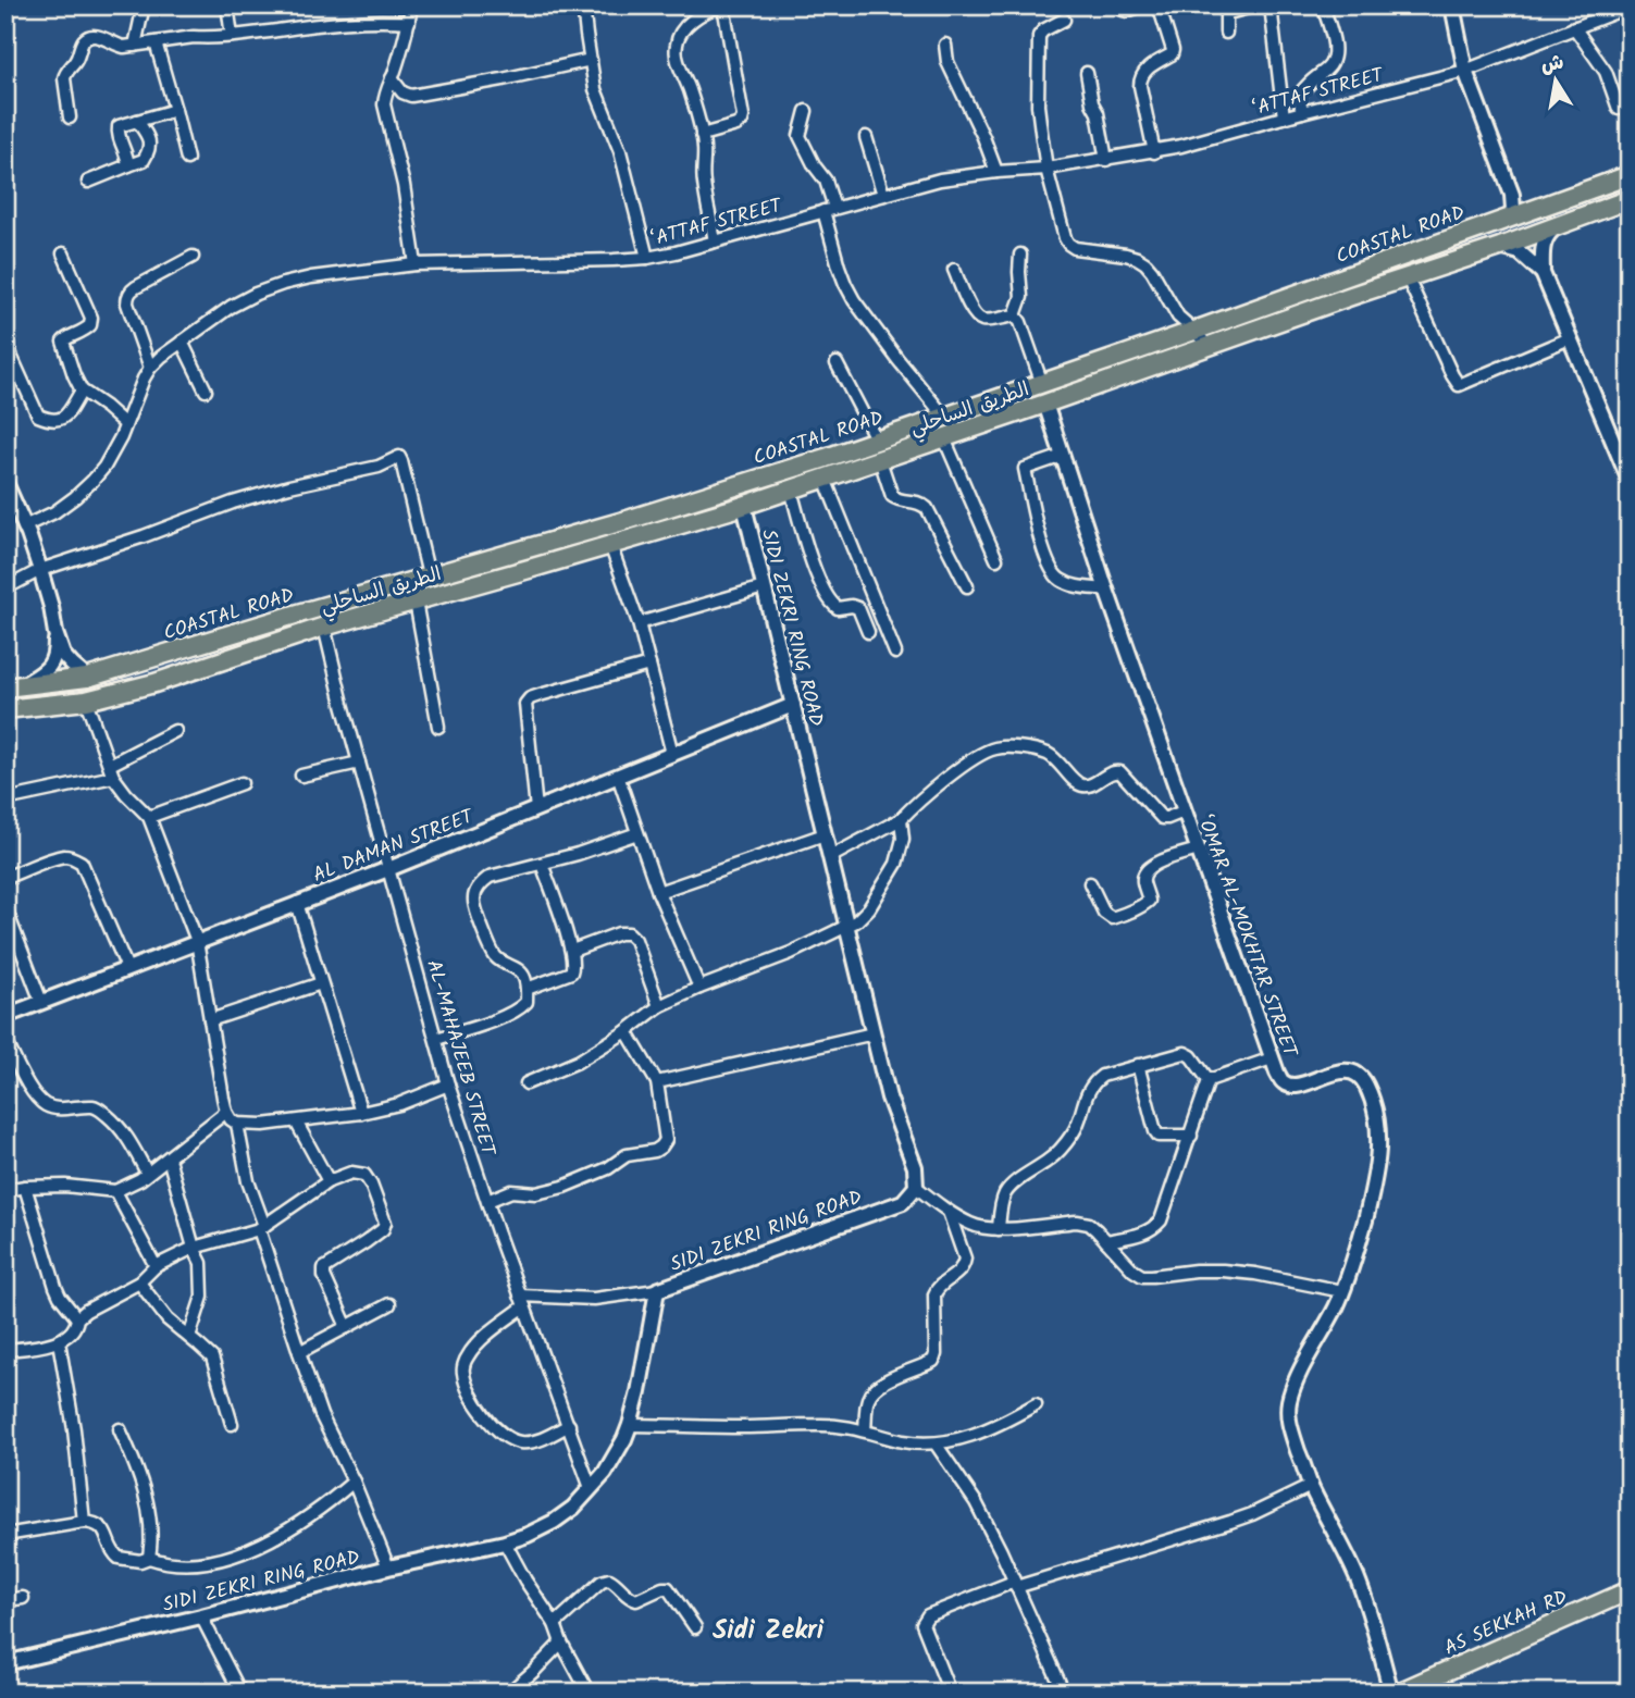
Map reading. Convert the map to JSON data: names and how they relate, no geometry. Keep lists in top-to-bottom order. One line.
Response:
{"streets":{"main road":["COASTAL ROAD","الطريق الساحلي","AS SEKKAH RD"],"street":["‘ATTAF STREET","SIDI ZEKRI RING ROAD","AL DAMAN STREET","‘OMAR AL-MOKHTAR STREET","AL-MAHAJEEB STREET"]},"crossings":[["الطريق الساحلي","SIDI ZEKRI RING ROAD"],["الطريق الساحلي","‘OMAR AL-MOKHTAR STREET"],["الطريق الساحلي","AL-MAHAJEEB STREET"],["SIDI ZEKRI RING ROAD","AL DAMAN STREET"],["SIDI ZEKRI RING ROAD","AL-MAHAJEEB STREET"],["AL DAMAN STREET","AL-MAHAJEEB STREET"]],"districts":["Sidi Zekri"],"north":"top"}
